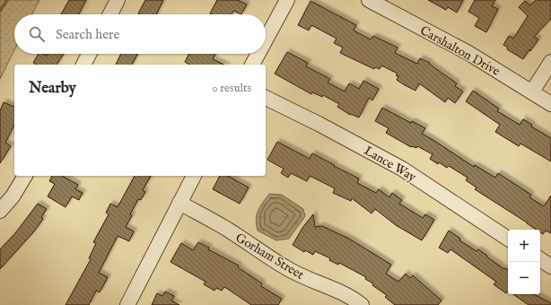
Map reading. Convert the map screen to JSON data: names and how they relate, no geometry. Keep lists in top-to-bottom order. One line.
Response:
{"streets":{"street":["Carshalton Drive","Lance Way","Gorham Street"]},"page":{"search":"Search here","heading":["Nearby","0 results"],"map_buttons":["+","−"]}}
